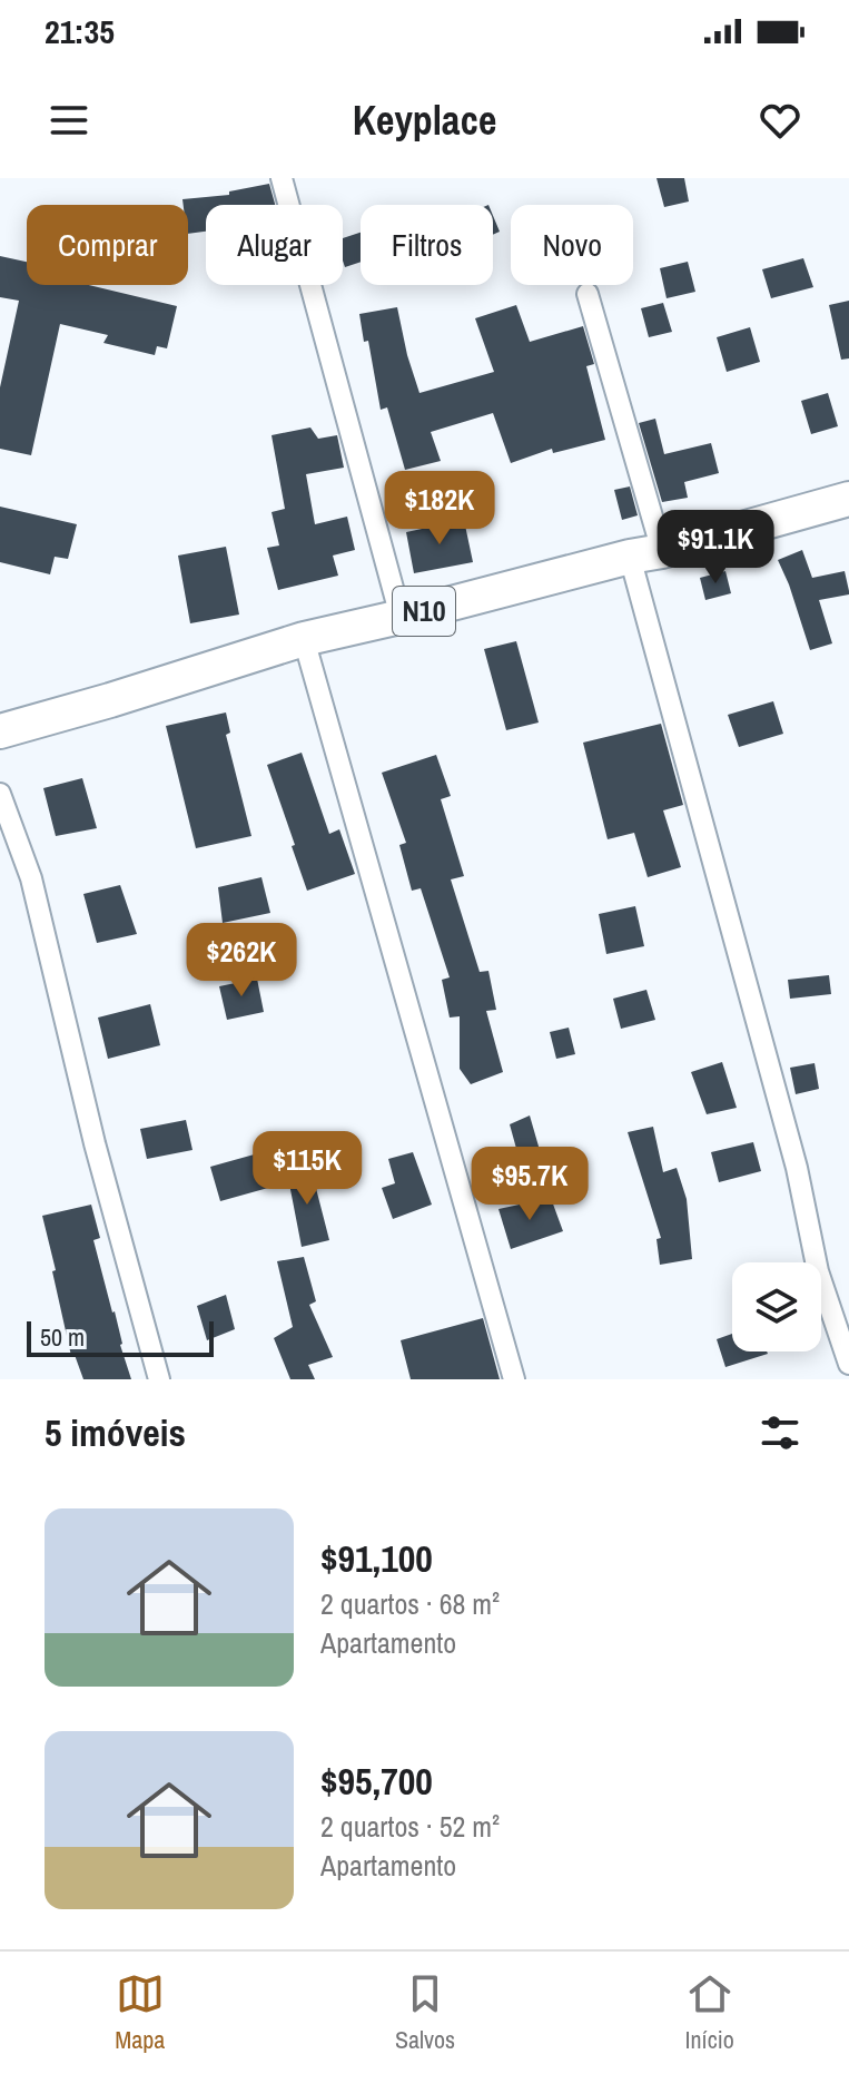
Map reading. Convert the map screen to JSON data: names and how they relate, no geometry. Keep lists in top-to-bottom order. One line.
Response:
{"streets":{"main road":["N10"]},"scale_bar":"50 m","page":{"status":"21:35","header":"Keyplace","chip":["Comprar","Alugar","Filtros","Novo"],"price":["$182K","$91.1K","$262K","$115K","$95.7K"],"scale":"50 m","heading":"5 imóveis","list":[{"name":"$91,100","note":"2 quartos · 68 m² · Apartamento"},{"name":"$95,700","note":"2 quartos · 52 m² · Apartamento"}],"tabs":["Mapa","Salvos","Início"]}}
